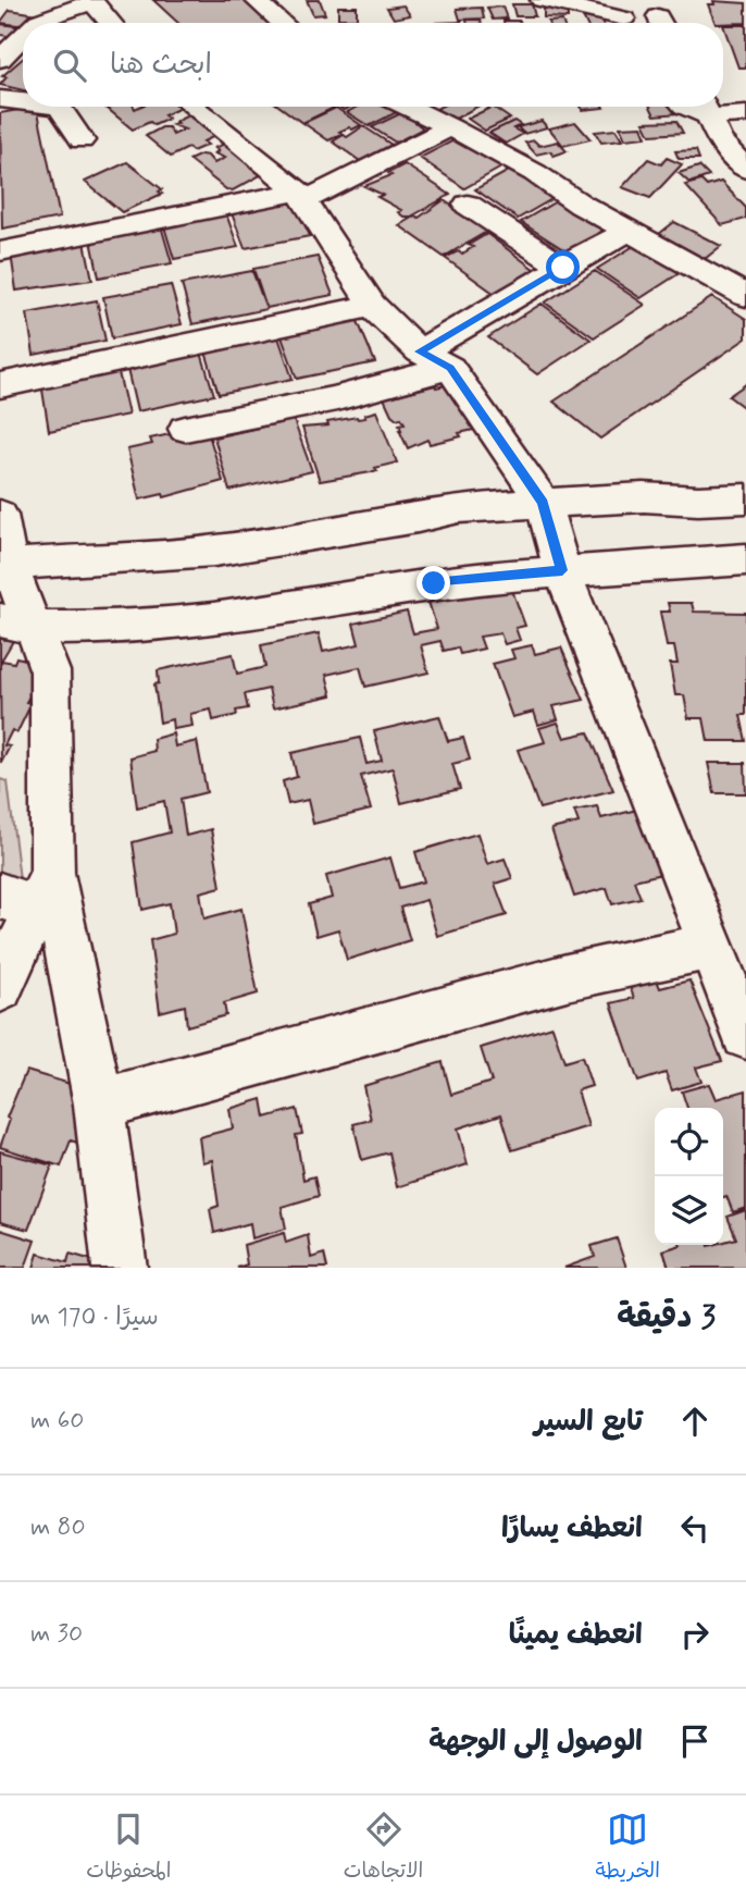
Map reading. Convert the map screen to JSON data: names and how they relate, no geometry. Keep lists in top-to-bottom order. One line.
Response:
{"page":{"search":"ابحث هنا","heading":["3 دقيقة","سيرًا · 170 m"],"list":[["تابع السير","60 m"],["انعطف يسارًا","80 m"],["انعطف يمينًا","30 m"],"الوصول إلى الوجهة"],"nav":["الخريطة","الاتجاهات","المحفوظات"]}}
